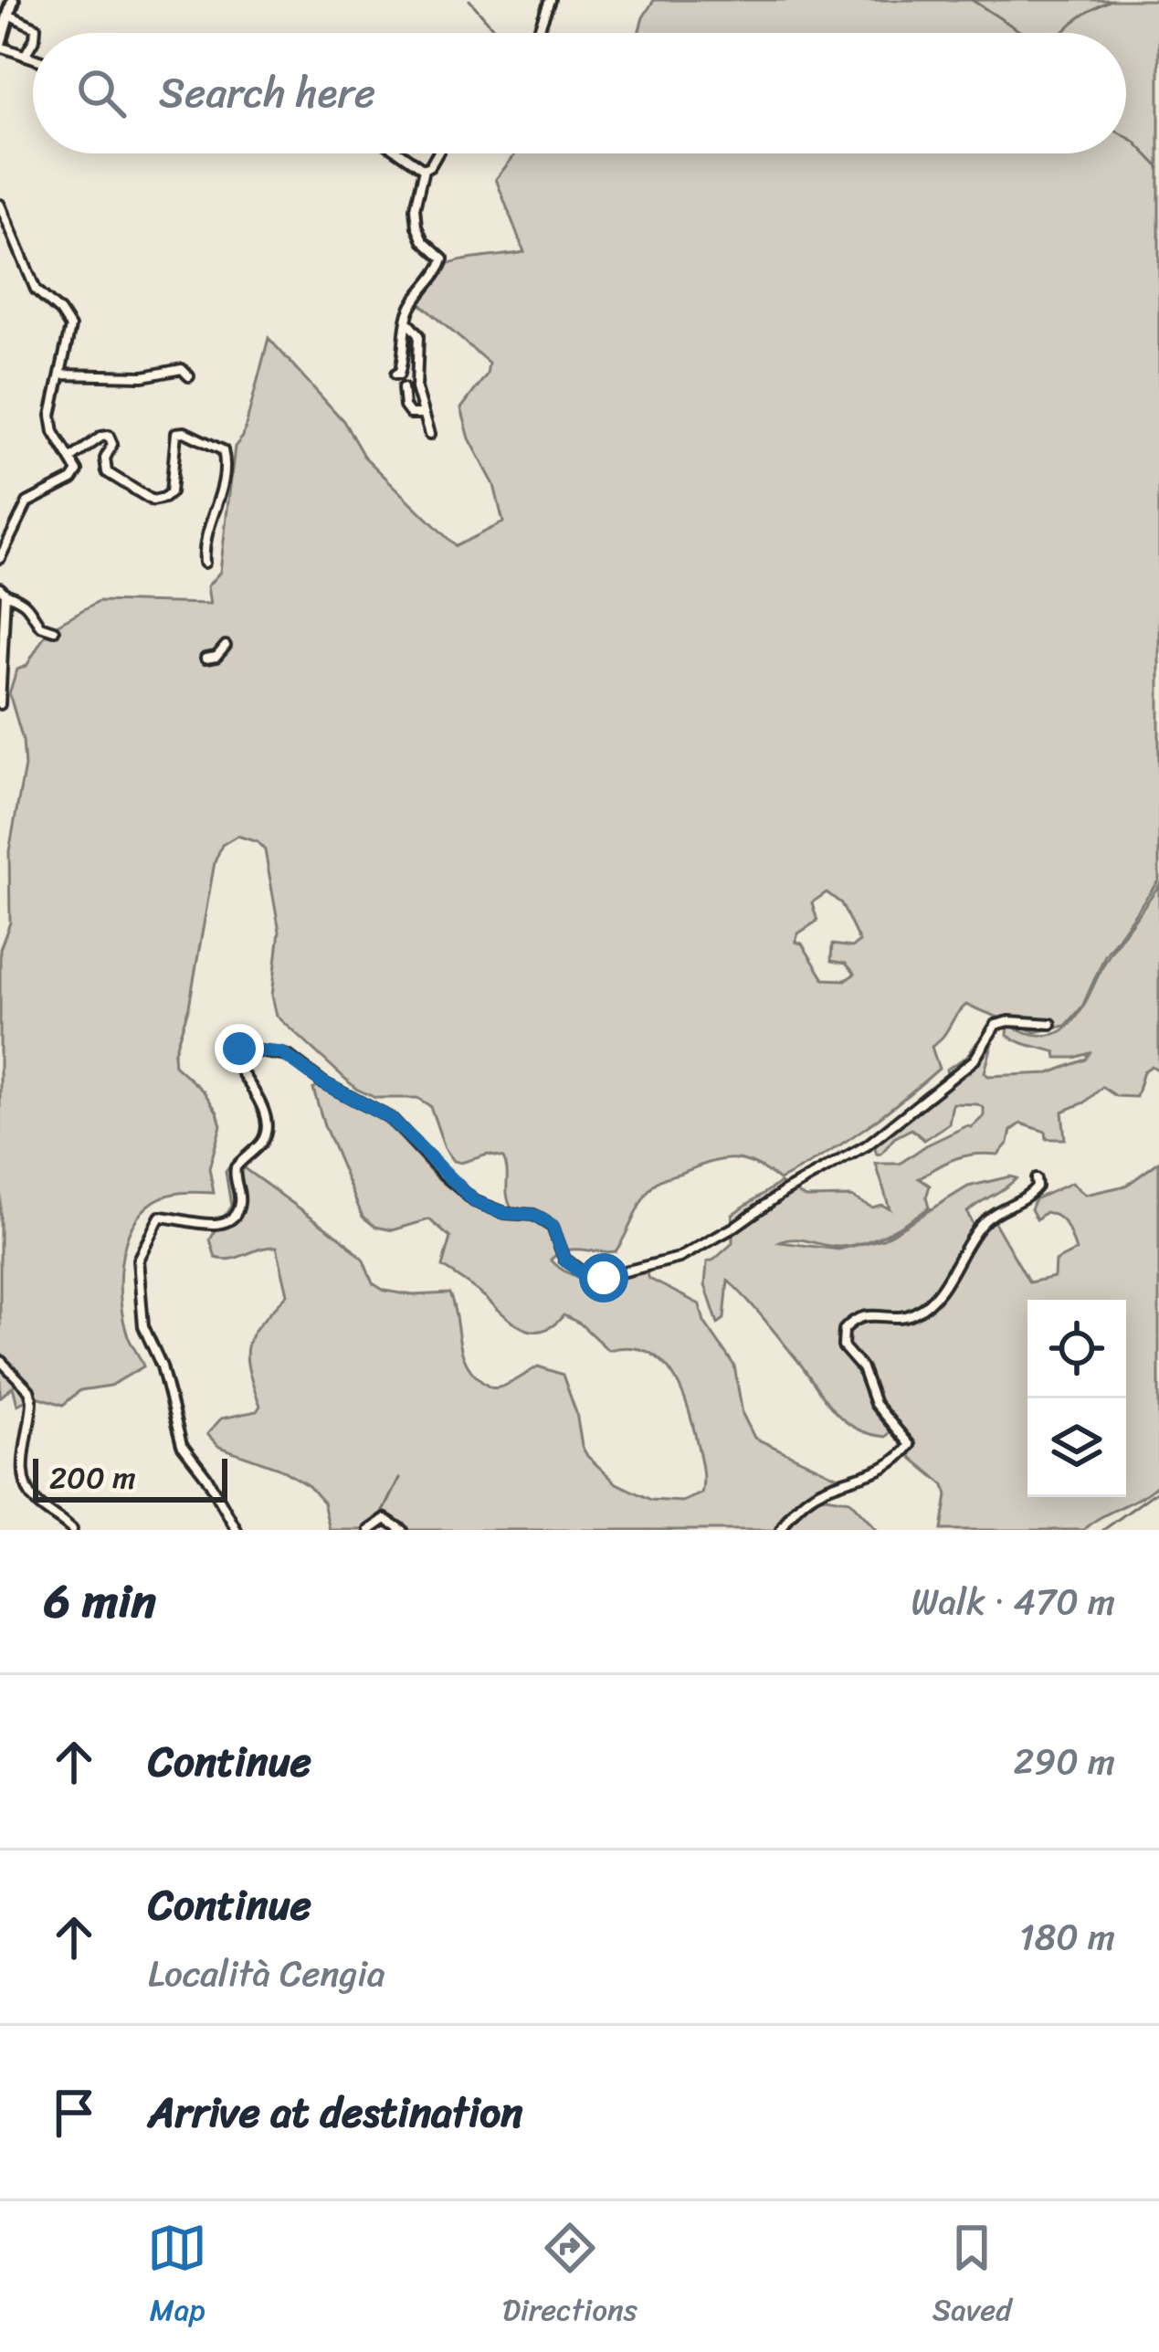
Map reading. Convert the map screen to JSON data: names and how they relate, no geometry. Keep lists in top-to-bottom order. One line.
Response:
{"scale_bar":"200 m","page":{"search":"Search here","scale":"200 m","heading":["6 min","Walk · 470 m"],"list":[["Continue","290 m"],["Continue","Località Cengia","180 m"],"Arrive at destination"],"nav":["Map","Directions","Saved"]}}
